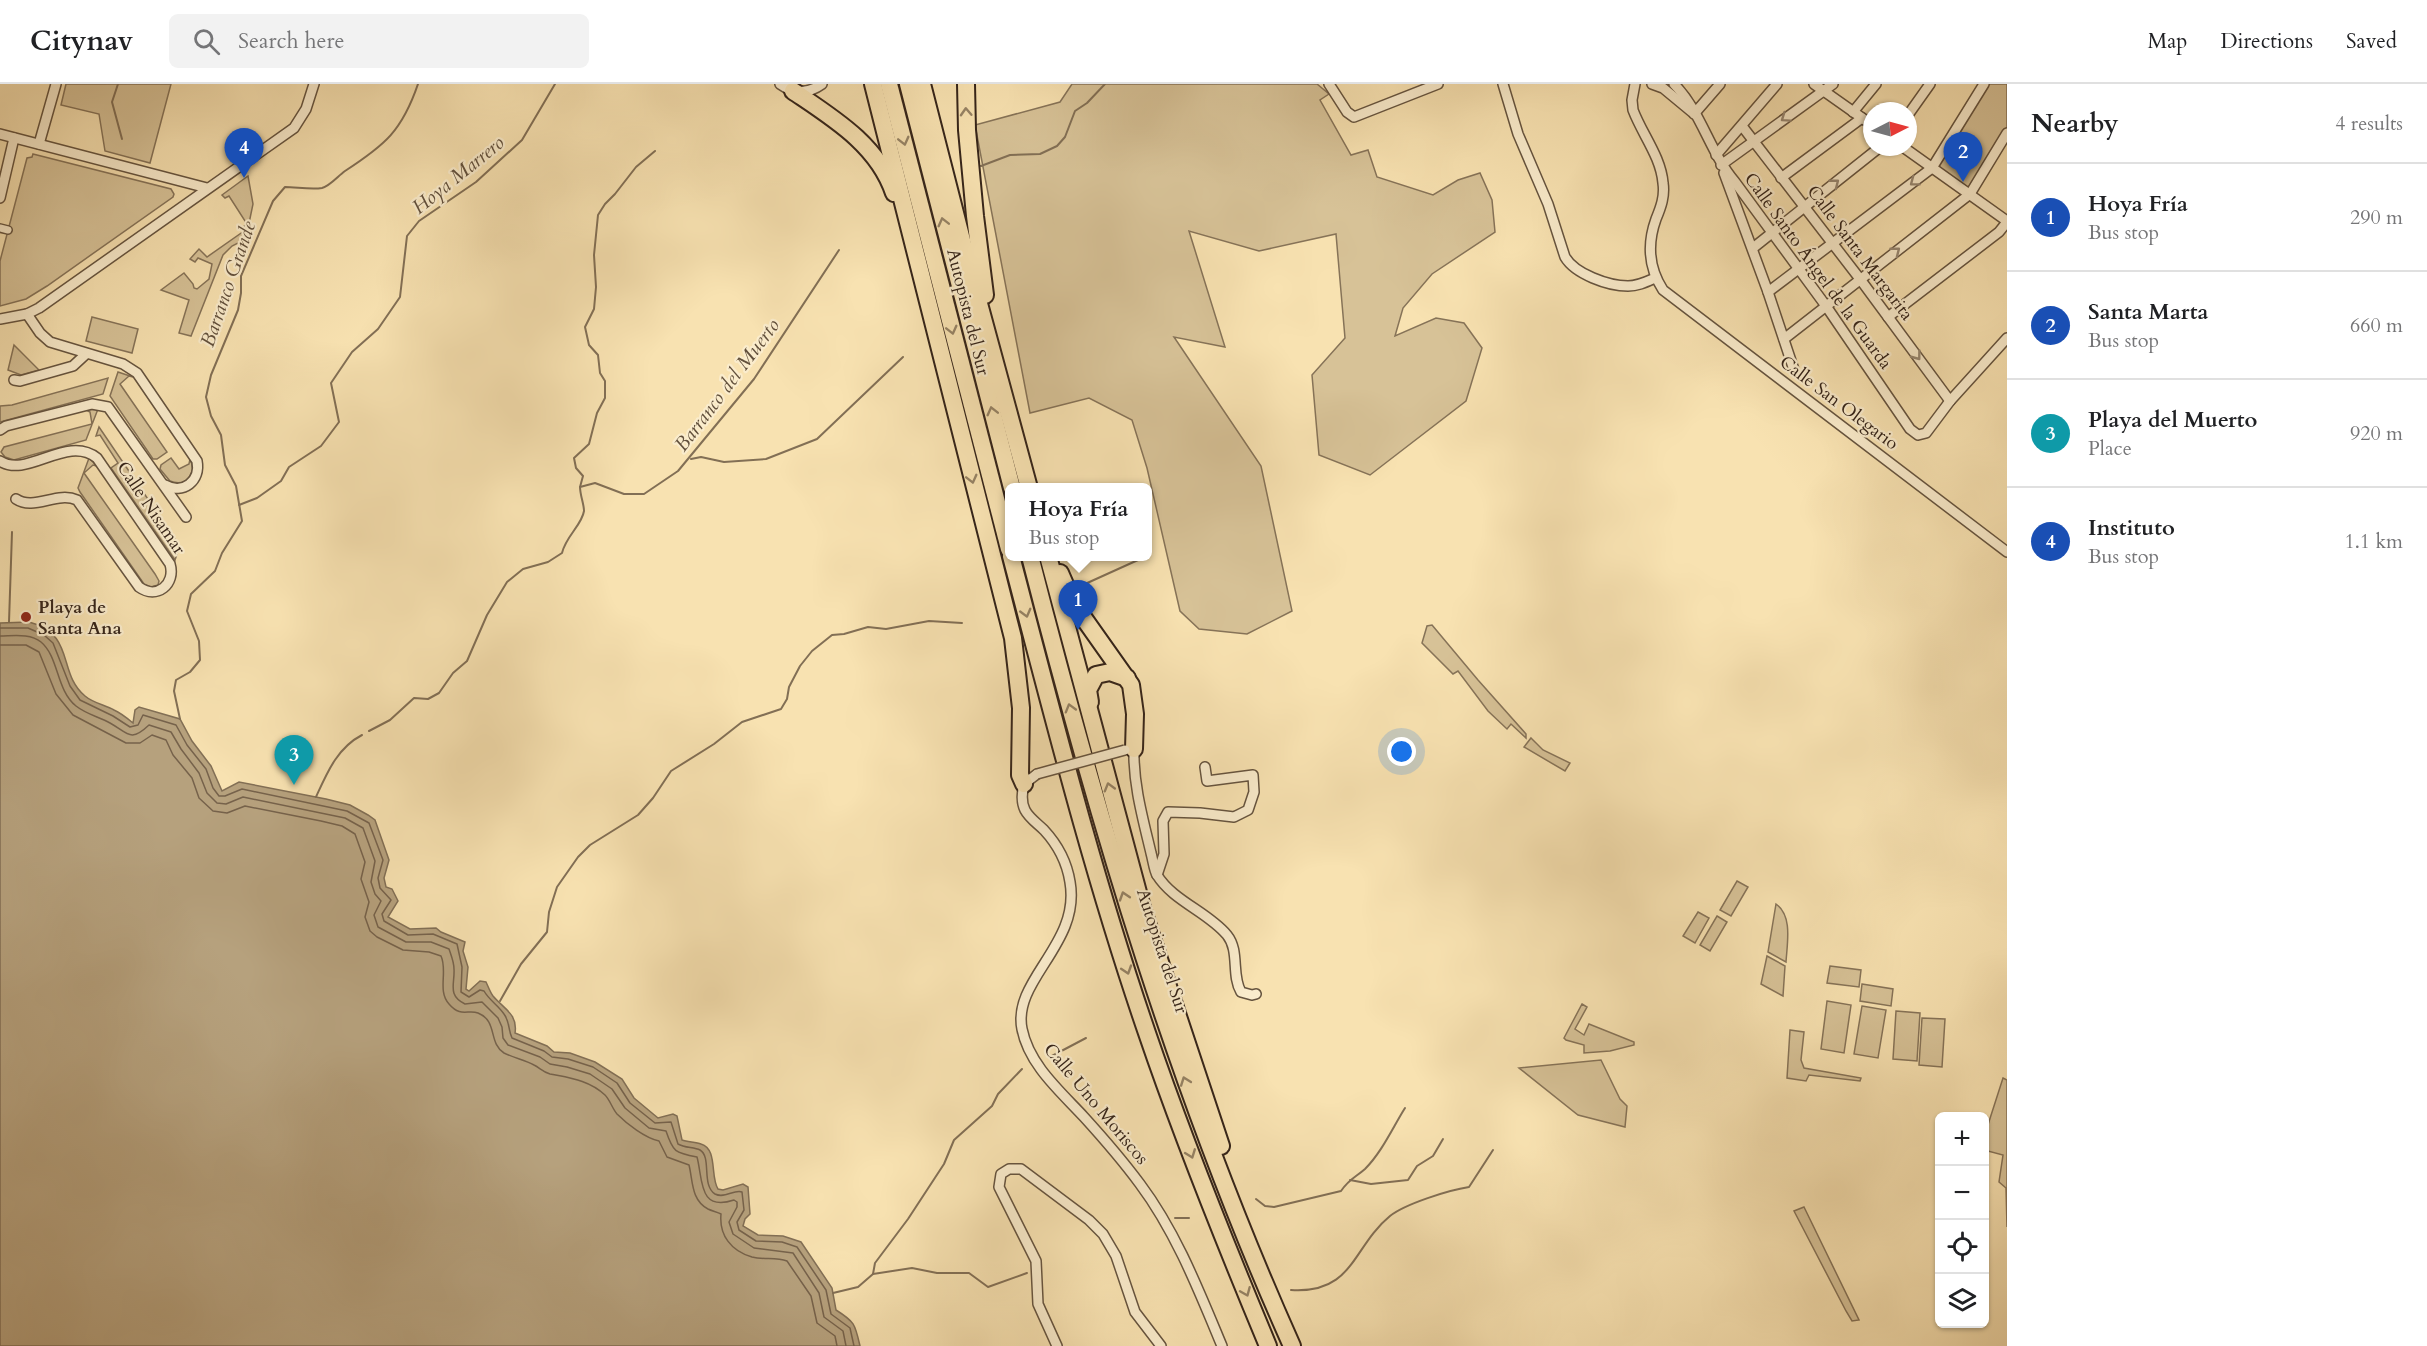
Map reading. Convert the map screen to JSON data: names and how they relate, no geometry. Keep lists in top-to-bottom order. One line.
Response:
{"streets":{"highway":["Autopista del Sur"],"street":["Calle Santa Margarita","Calle Santo Ángel de la Guarda","Calle San Olegario","Calle Nisamar","Calle Uno Moriscos"]},"crossings":[["Calle Santa Margarita","Calle Santo Ángel de la Guarda"],["Calle Santo Ángel de la Guarda","Calle San Olegario"]],"water":["Hoya Marrero","Barranco Grande","Barranco del Muerto"],"places":["Playa de Santa Ana"],"north":"right","page":{"header":"Citynav","search":"Search here","nav":["Map","Directions","Saved"],"heading":["Nearby","4 results"],"pins":["4","2","1","3"],"list":[{"mark":"1","name":"Hoya Fría","note":"Bus stop","value":"290 m"},{"mark":"2","name":"Santa Marta","note":"Bus stop","value":"660 m"},{"mark":"3","name":"Playa del Muerto","note":"Place","value":"920 m"},{"mark":"4","name":"Instituto","note":"Bus stop","value":"1.1 km"}],"popup":["Hoya Fría","Bus stop"],"map_buttons":["+","−"]}}
